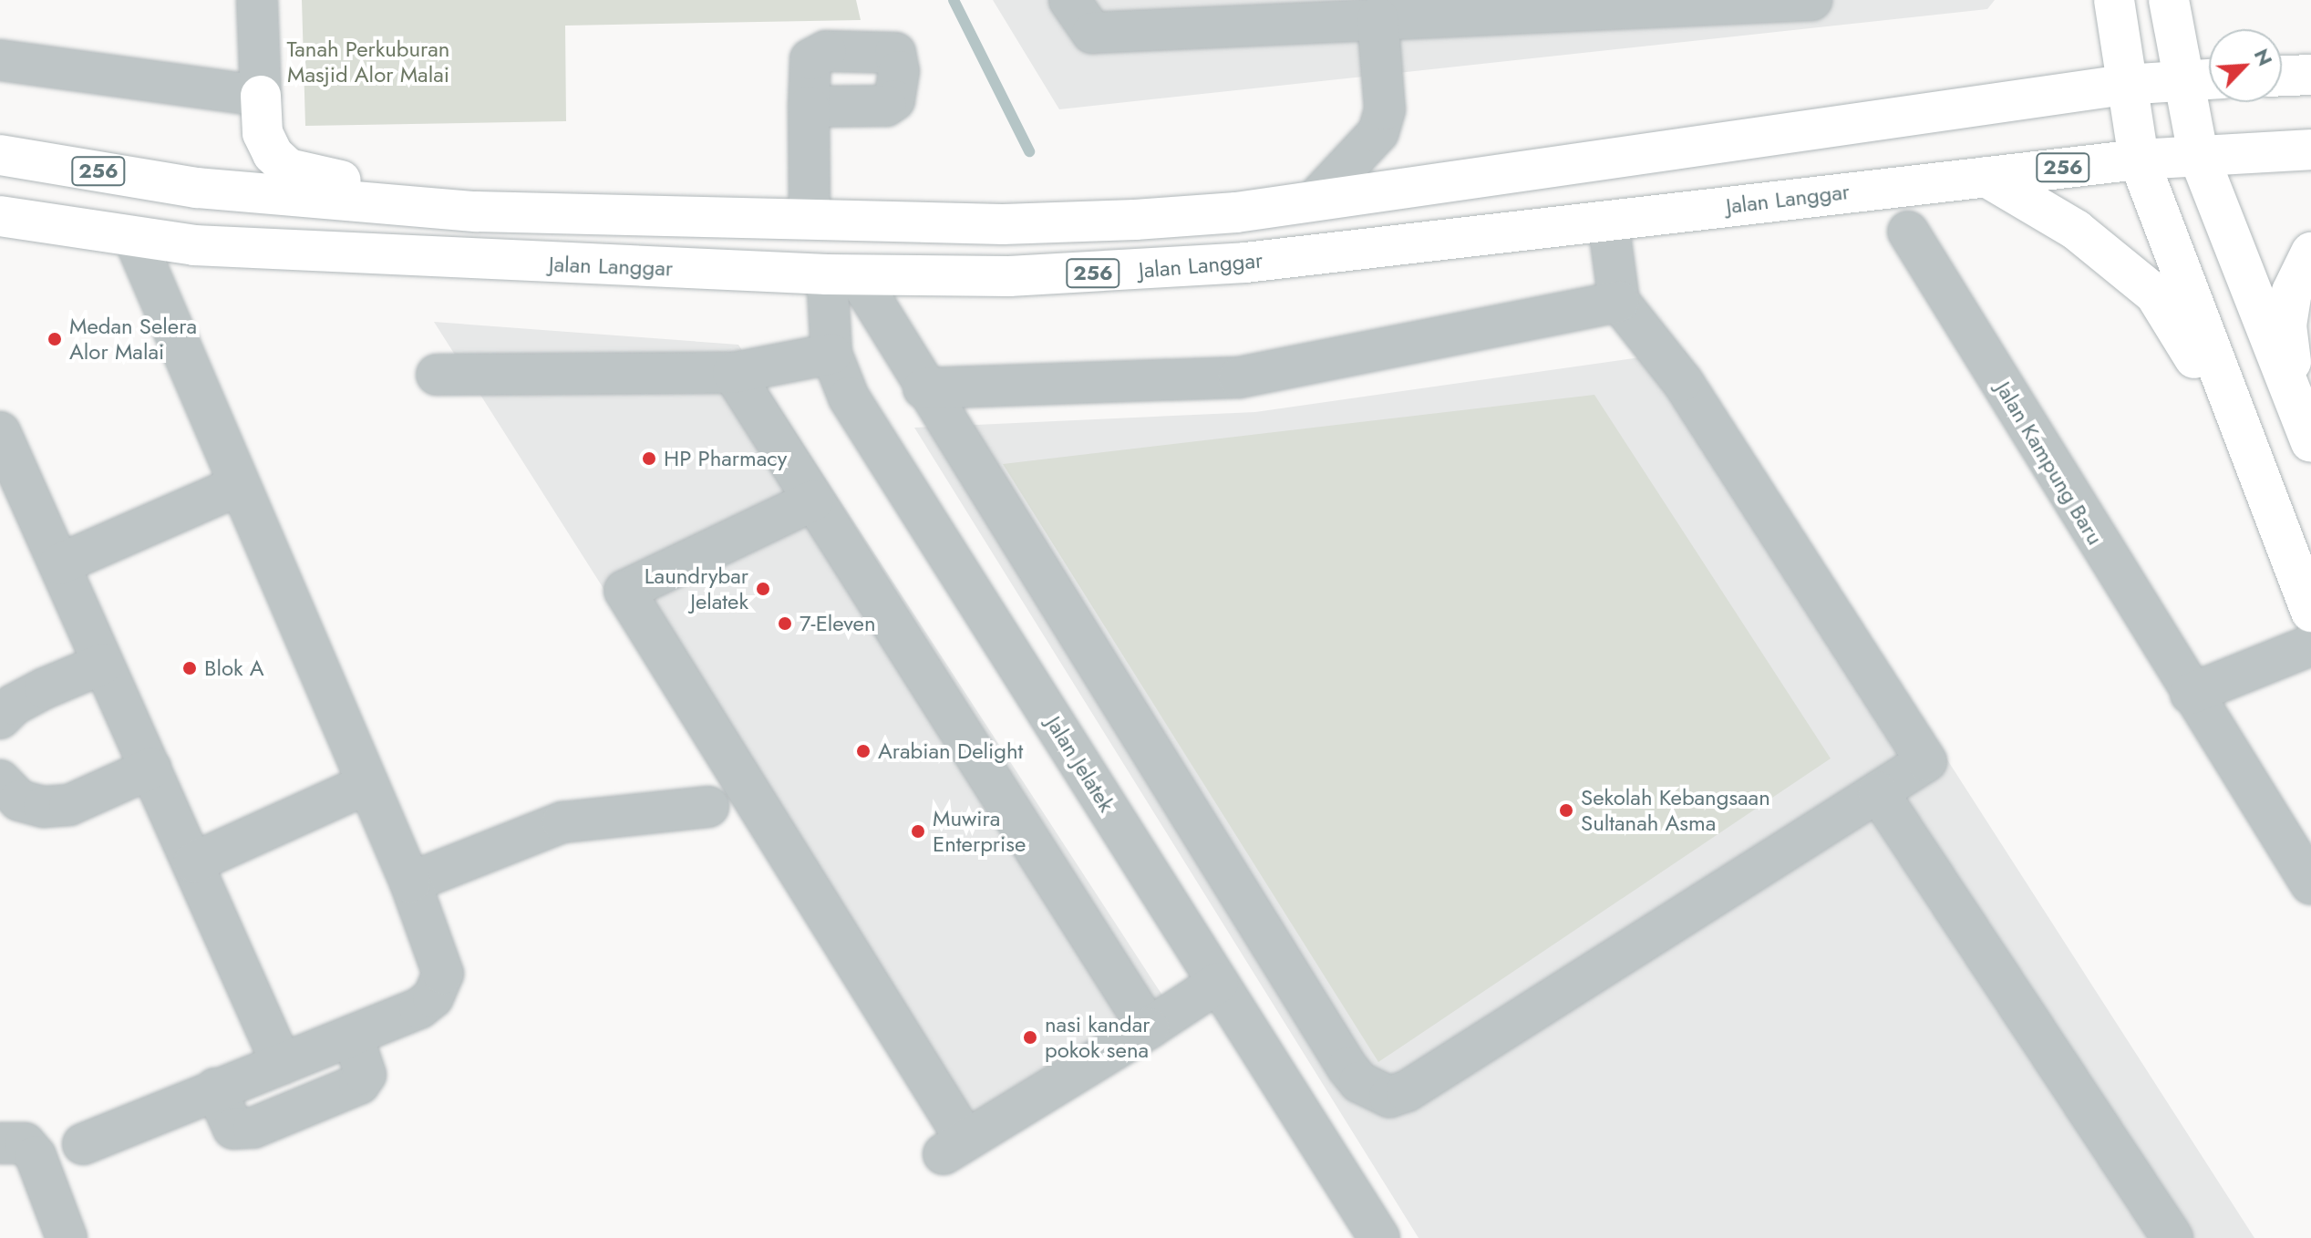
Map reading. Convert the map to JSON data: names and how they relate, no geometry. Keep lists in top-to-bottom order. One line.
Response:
{"streets":{"main road":["256","Jalan Langgar"],"street":["Jalan Kampung Baru","Jalan Jelatek"]},"crossings":[["Jalan Langgar","Jalan Jelatek"]],"parks":["Tanah Perkuburan Masjid Alor Malai"],"places":["Medan Selera Alor Malai","HP Pharmacy","Laundrybar Jelatek","7-Eleven","Blok A","Arabian Delight","Sekolah Kebangsaan Sultanah Asma","Muwira Enterprise","nasi kandar pokok sena"],"north":"top right"}
